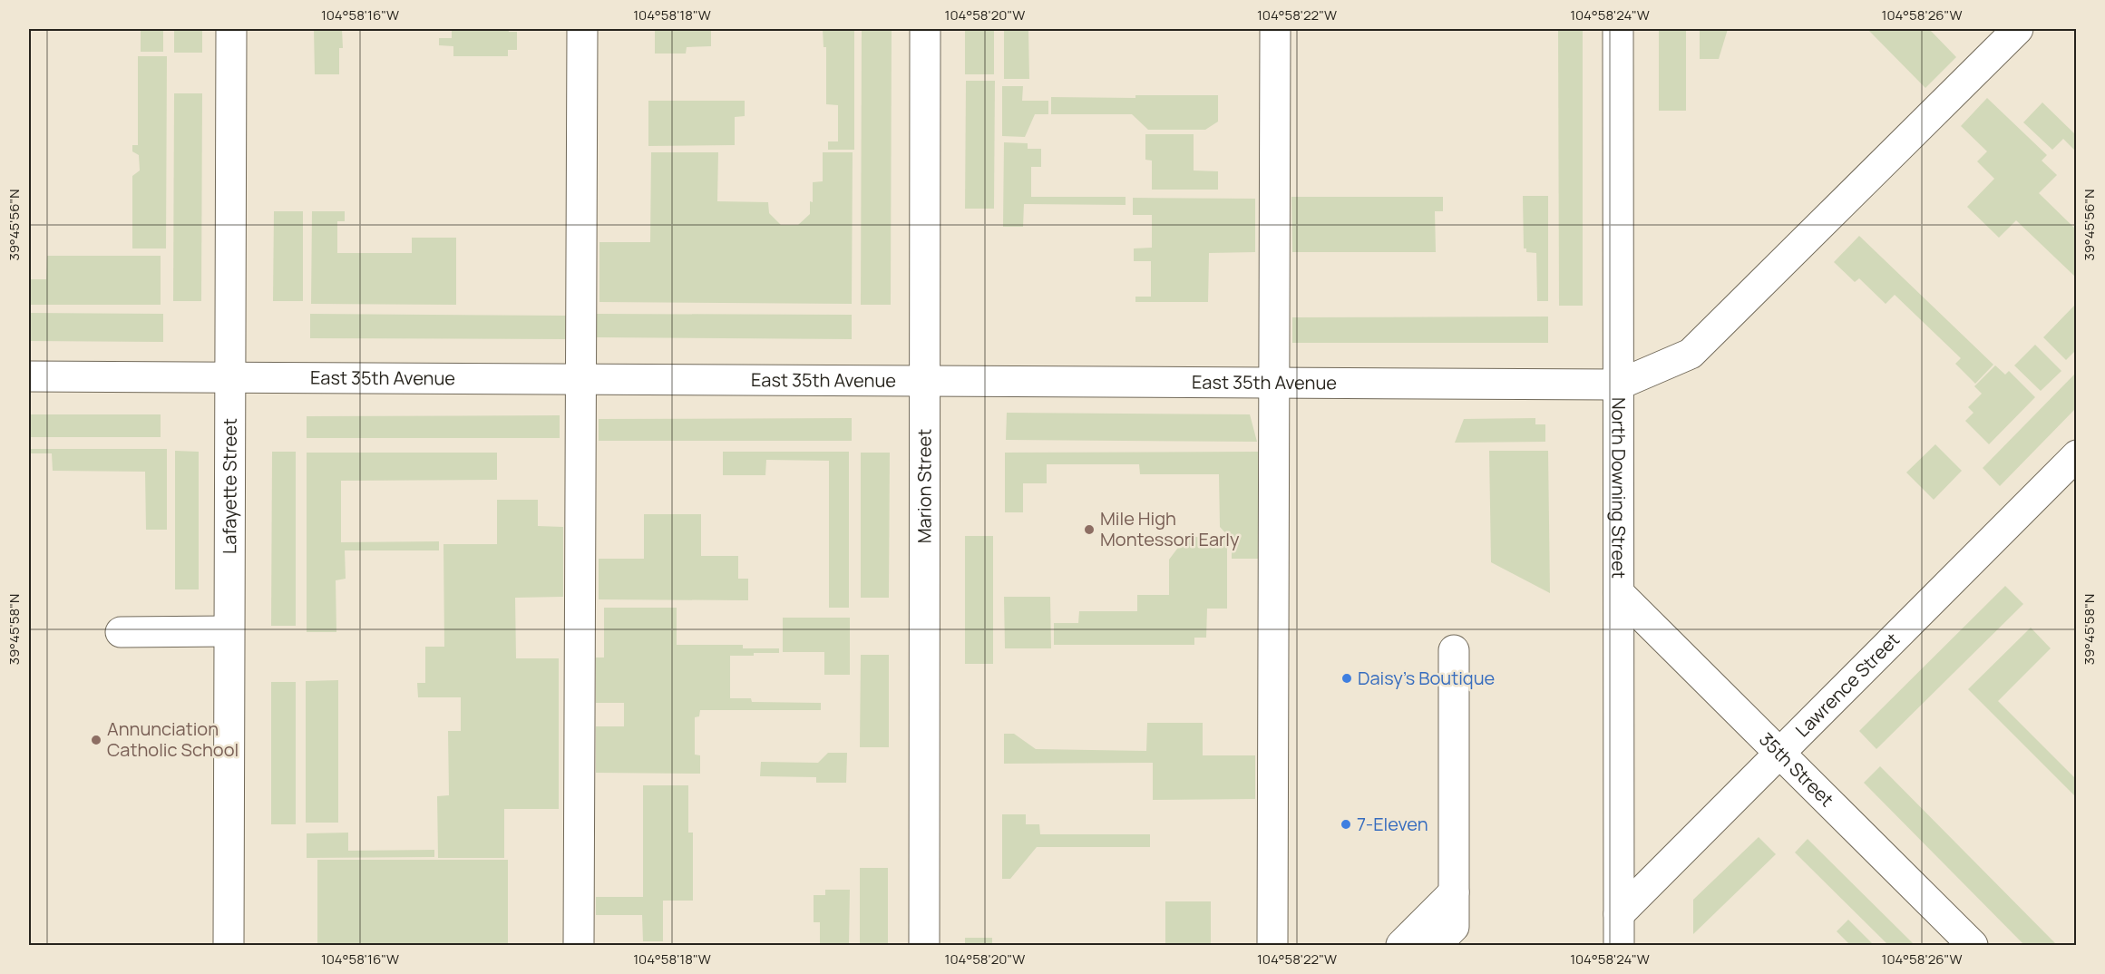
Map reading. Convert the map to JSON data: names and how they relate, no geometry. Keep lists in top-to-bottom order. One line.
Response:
{"streets":{"street":["East 35th Avenue","Lafayette Street","Marion Street","North Downing Street","Lawrence Street","35th Street"]},"crossings":[["East 35th Avenue","Lafayette Street"],["East 35th Avenue","Marion Street"],["East 35th Avenue","North Downing Street"],["North Downing Street","Lawrence Street"],["North Downing Street","35th Street"],["Lawrence Street","35th Street"]],"places":["Mile High Montessori Early","Daisy's Boutique","Annunciation Catholic School","7-Eleven"],"coordinates":["104°58'16\"W","104°58'18\"W","104°58'20\"W","104°58'22\"W","104°58'24\"W","104°58'26\"W","39°45'56\"N","39°45'58\"N"]}
